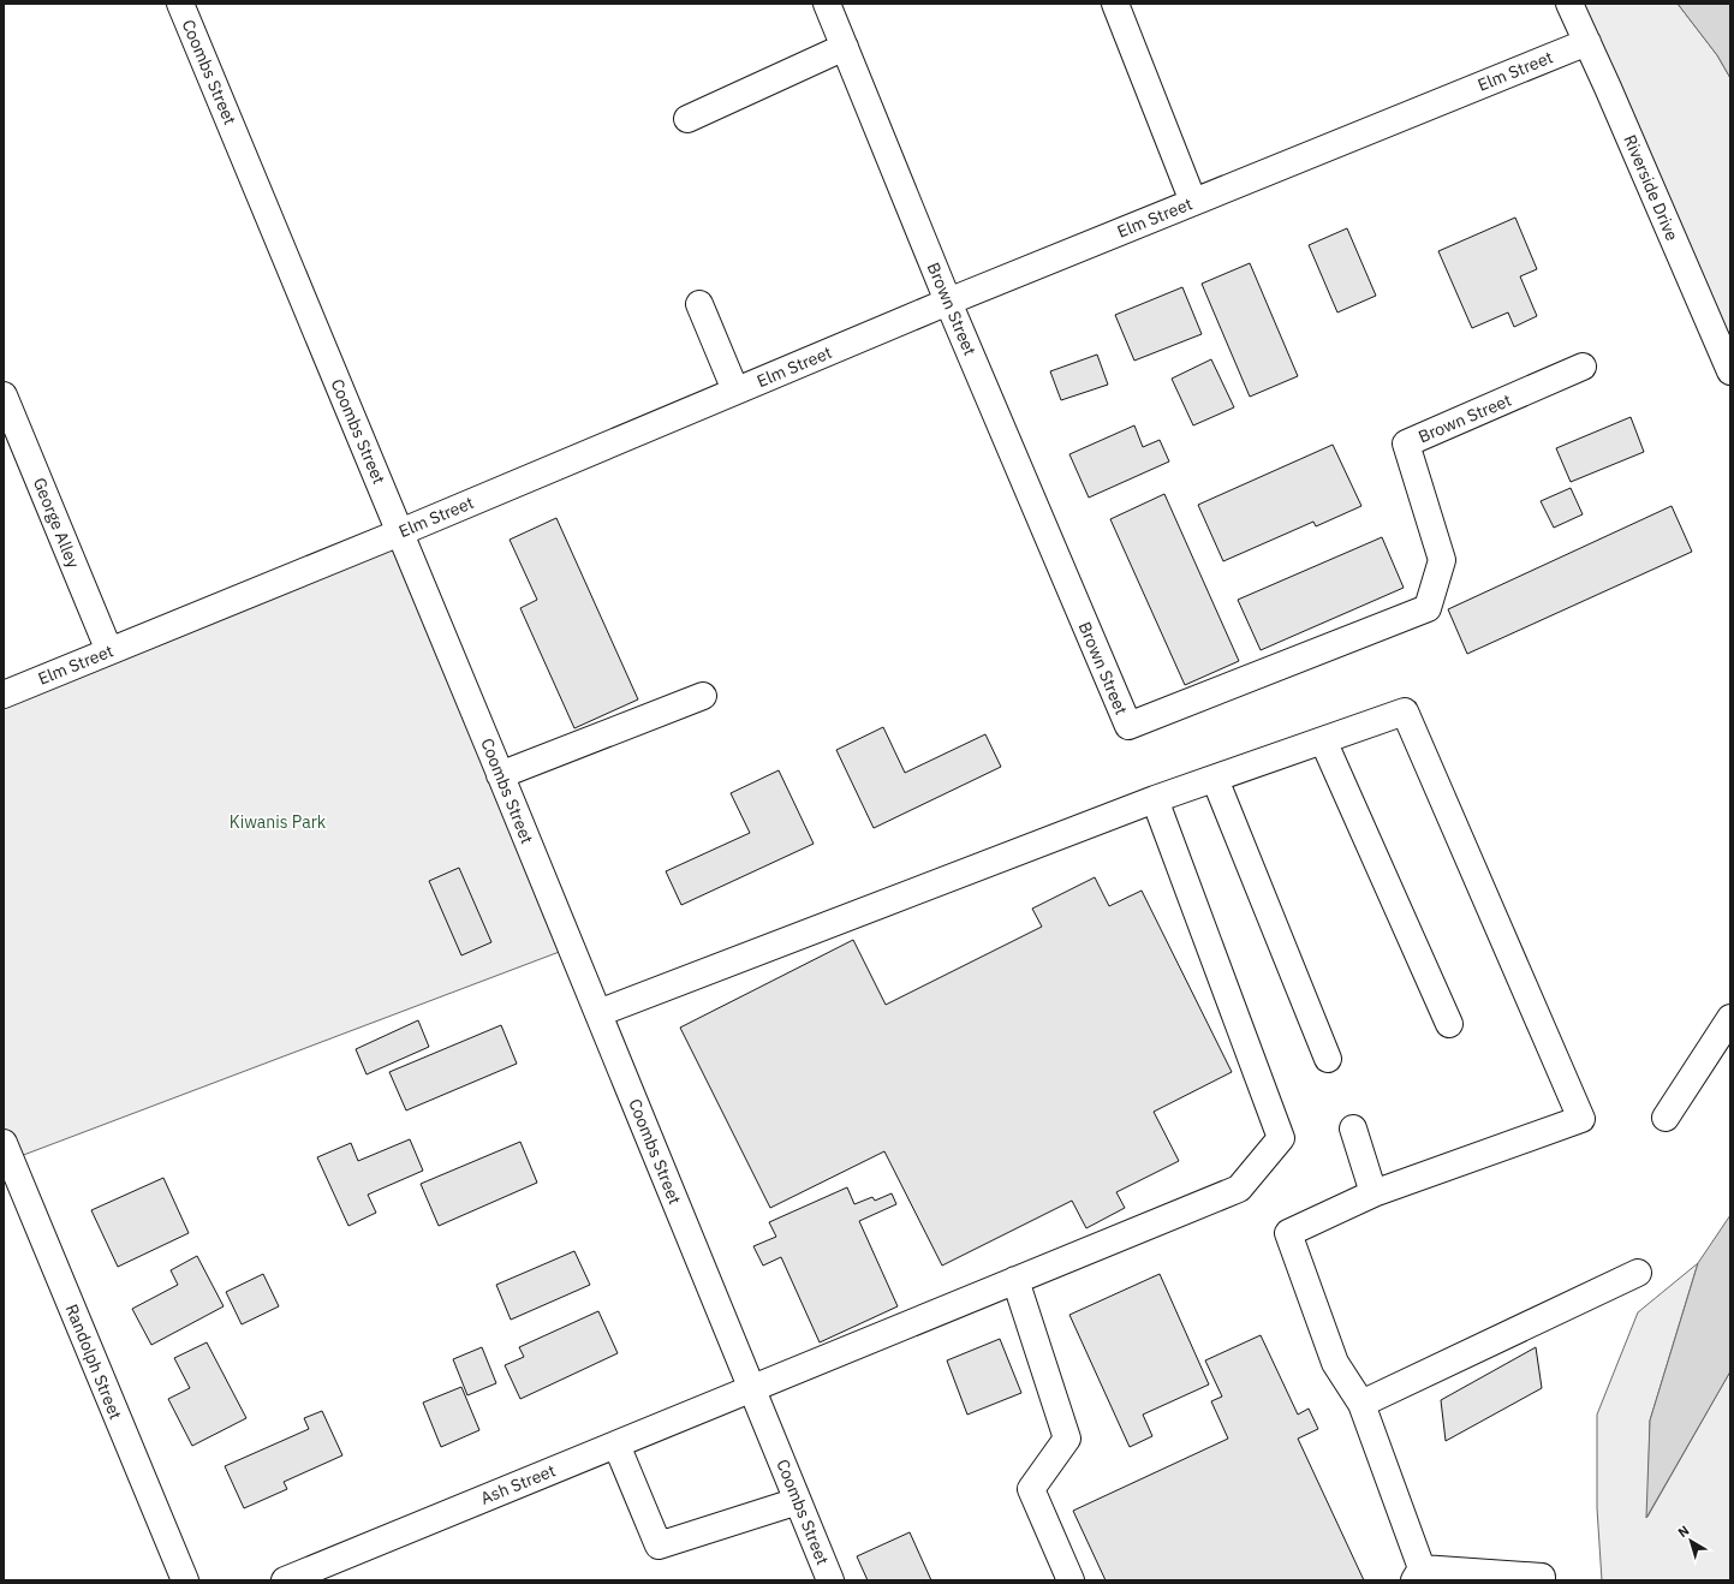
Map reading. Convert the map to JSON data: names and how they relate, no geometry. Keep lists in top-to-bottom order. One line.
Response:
{"streets":{"street":["Elm Street","Coombs Street","Riverside Drive","Brown Street","George Alley","Randolph Street","Ash Street"]},"crossings":[["Elm Street","Coombs Street"],["Elm Street","Riverside Drive"],["Elm Street","Brown Street"],["Elm Street","George Alley"],["Coombs Street","Ash Street"]],"parks":["Kiwanis Park"],"north":"top left"}
